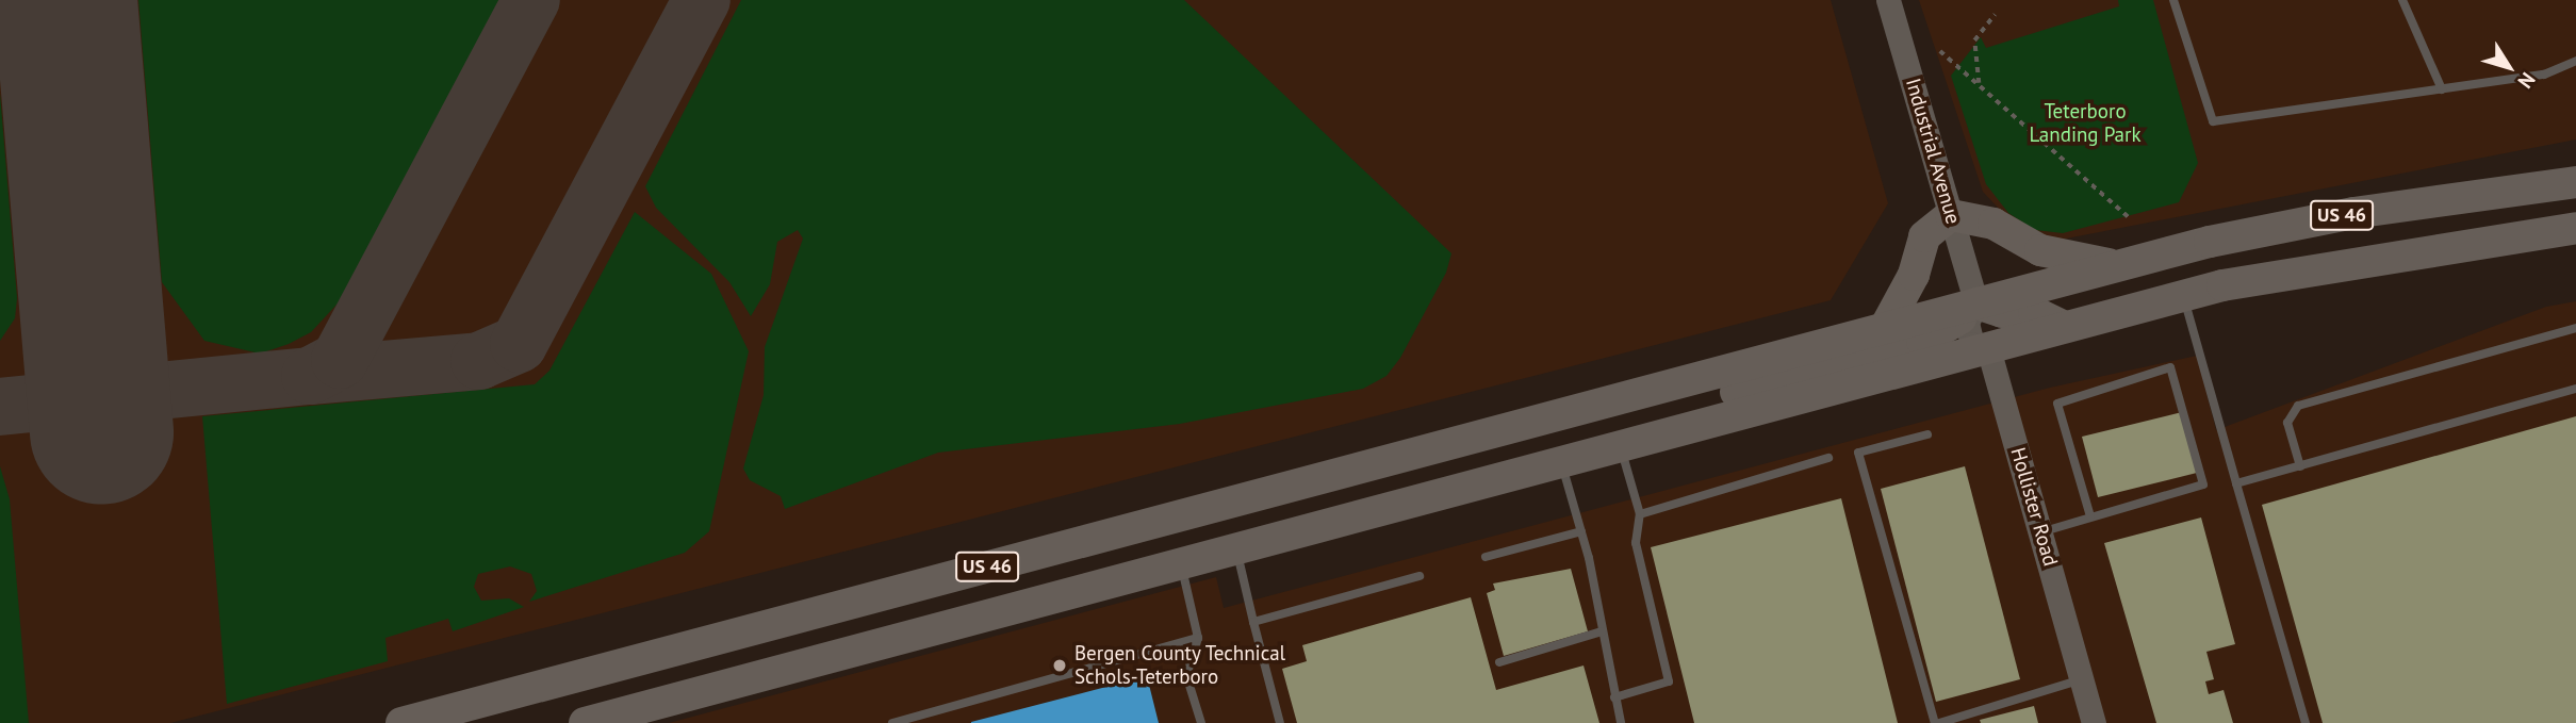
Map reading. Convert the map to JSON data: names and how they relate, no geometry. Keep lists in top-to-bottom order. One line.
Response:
{"streets":{"highway":["US 46"],"street":["Industrial Avenue","Hollister Road"]},"crossings":[["Industrial Avenue","US 46"],["Industrial Avenue","Hollister Road"],["US 46","Hollister Road"]],"parks":["Teterboro Landing Park"],"places":["Bergen County Technical Schols-Teterboro"],"north":"bottom right"}
